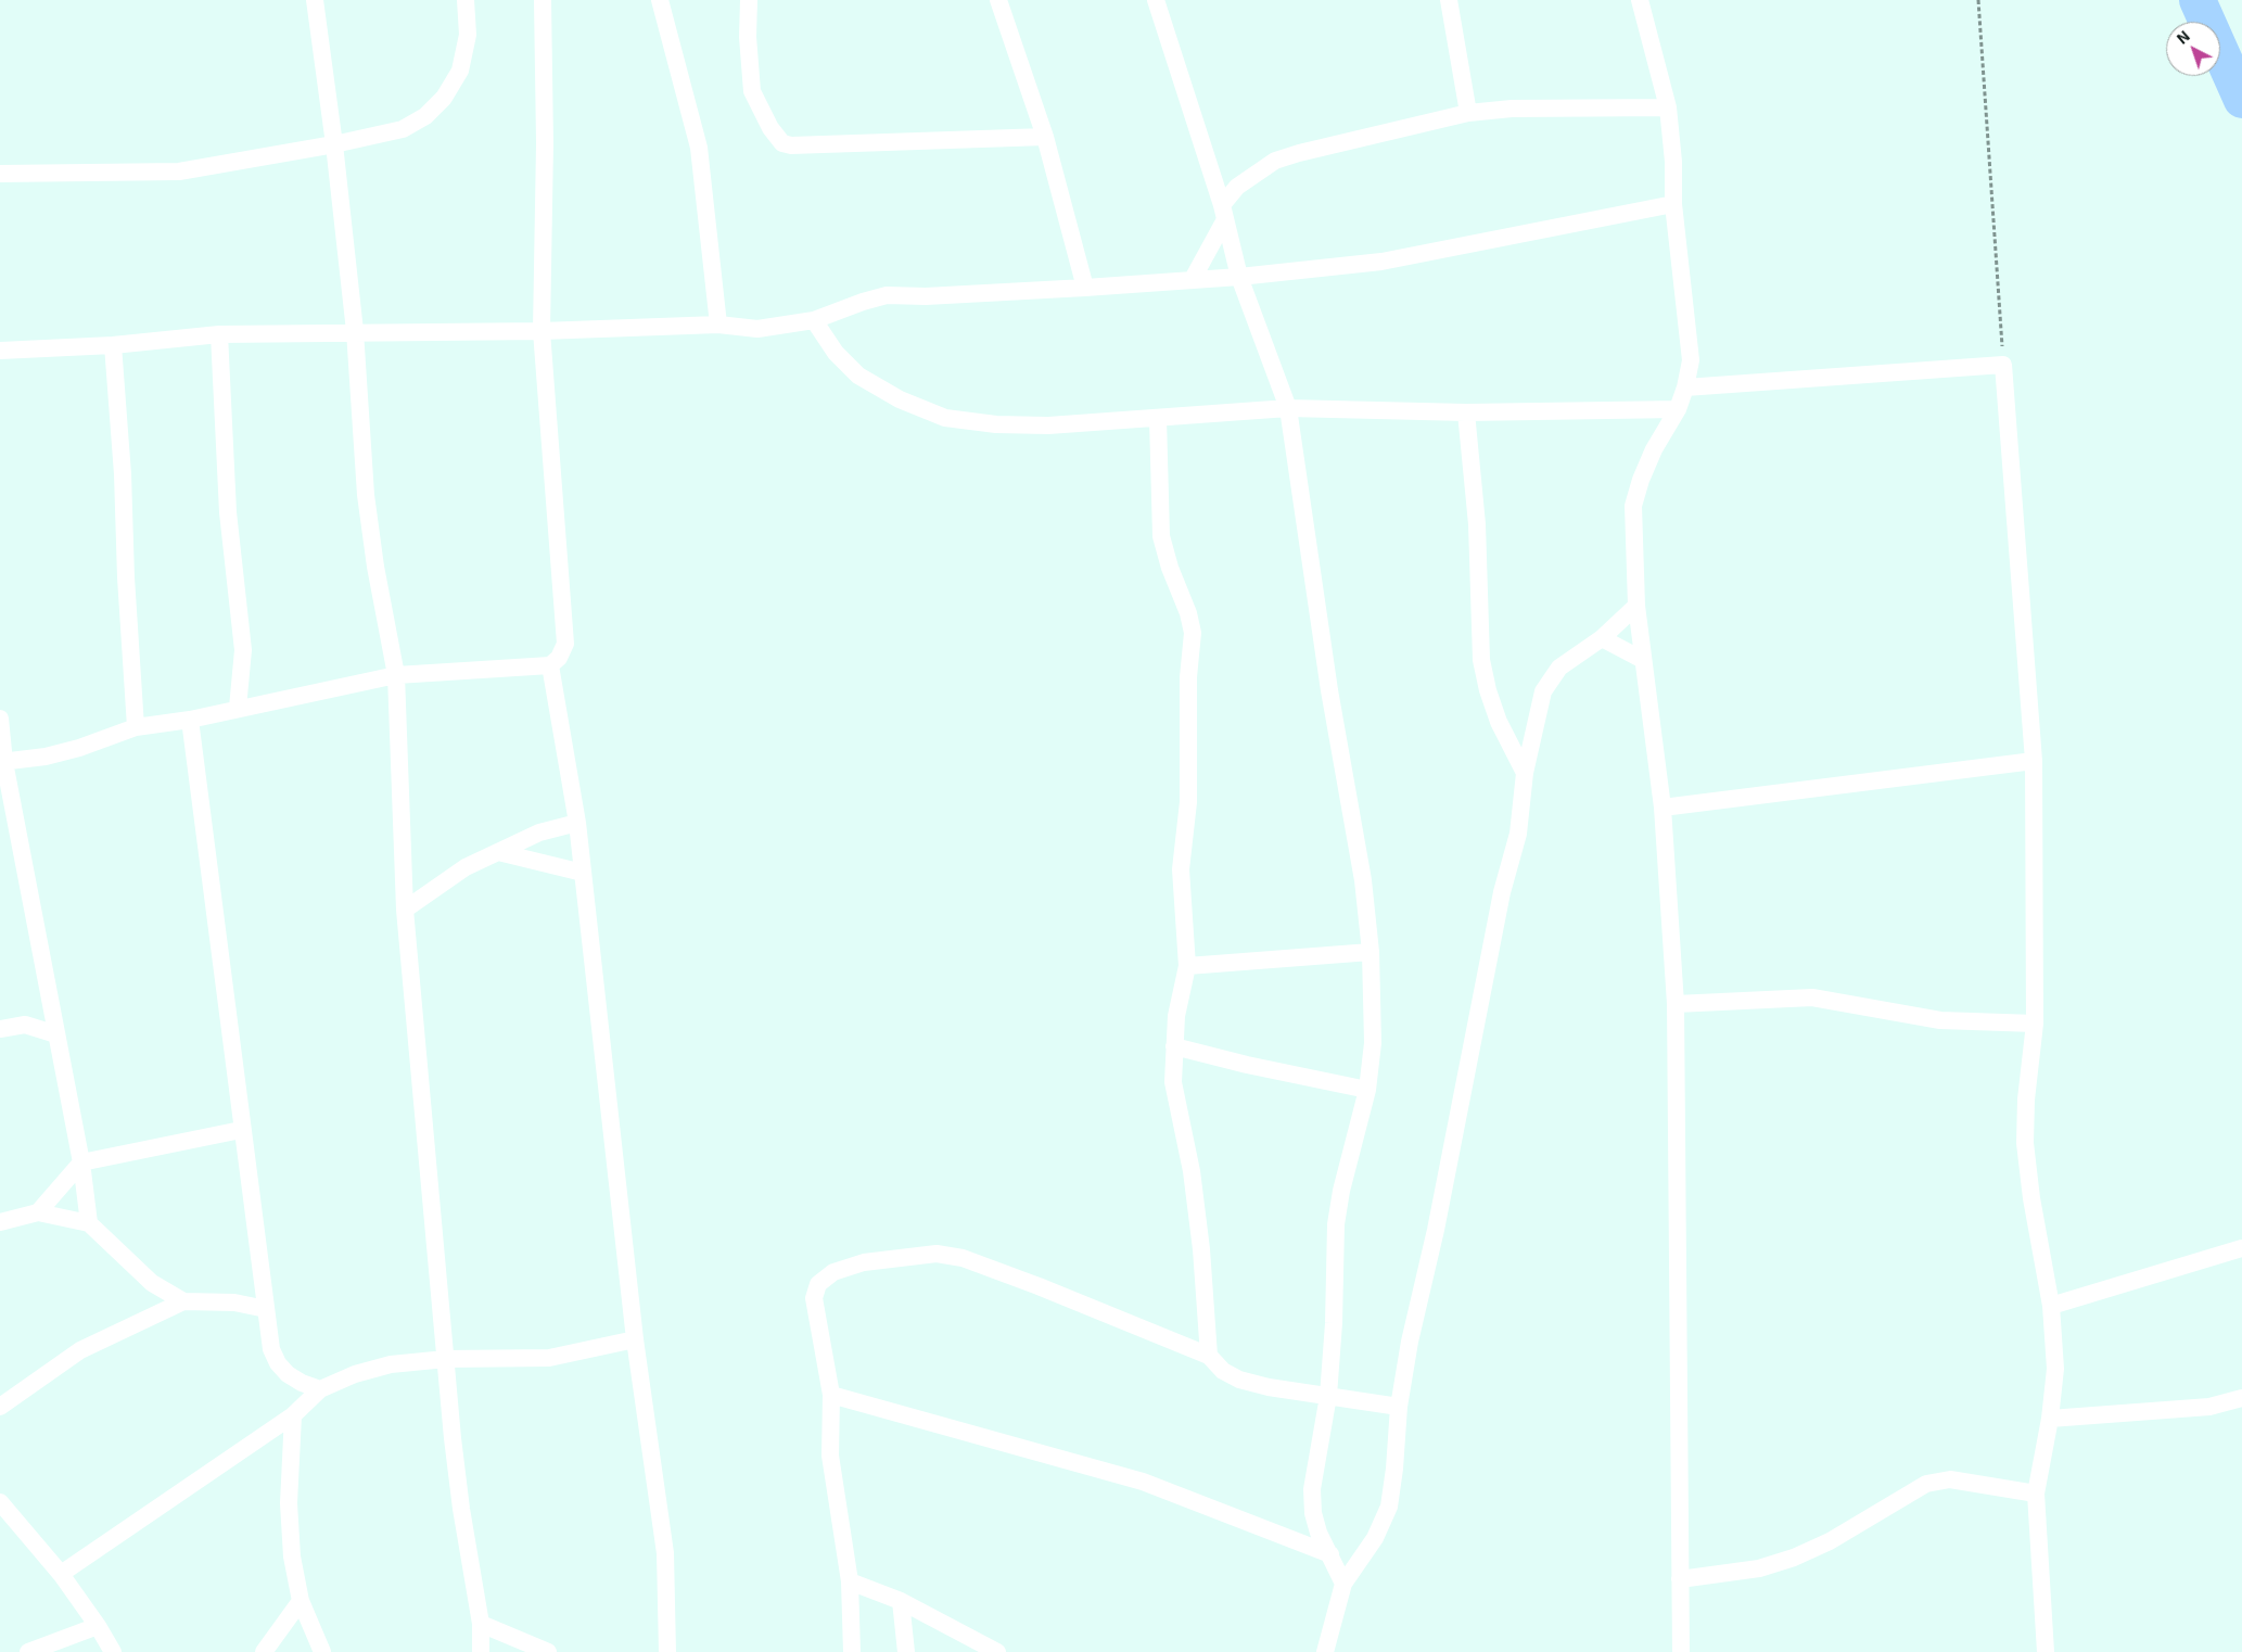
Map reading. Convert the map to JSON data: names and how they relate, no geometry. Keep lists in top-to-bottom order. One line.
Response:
{"north":"top left"}
